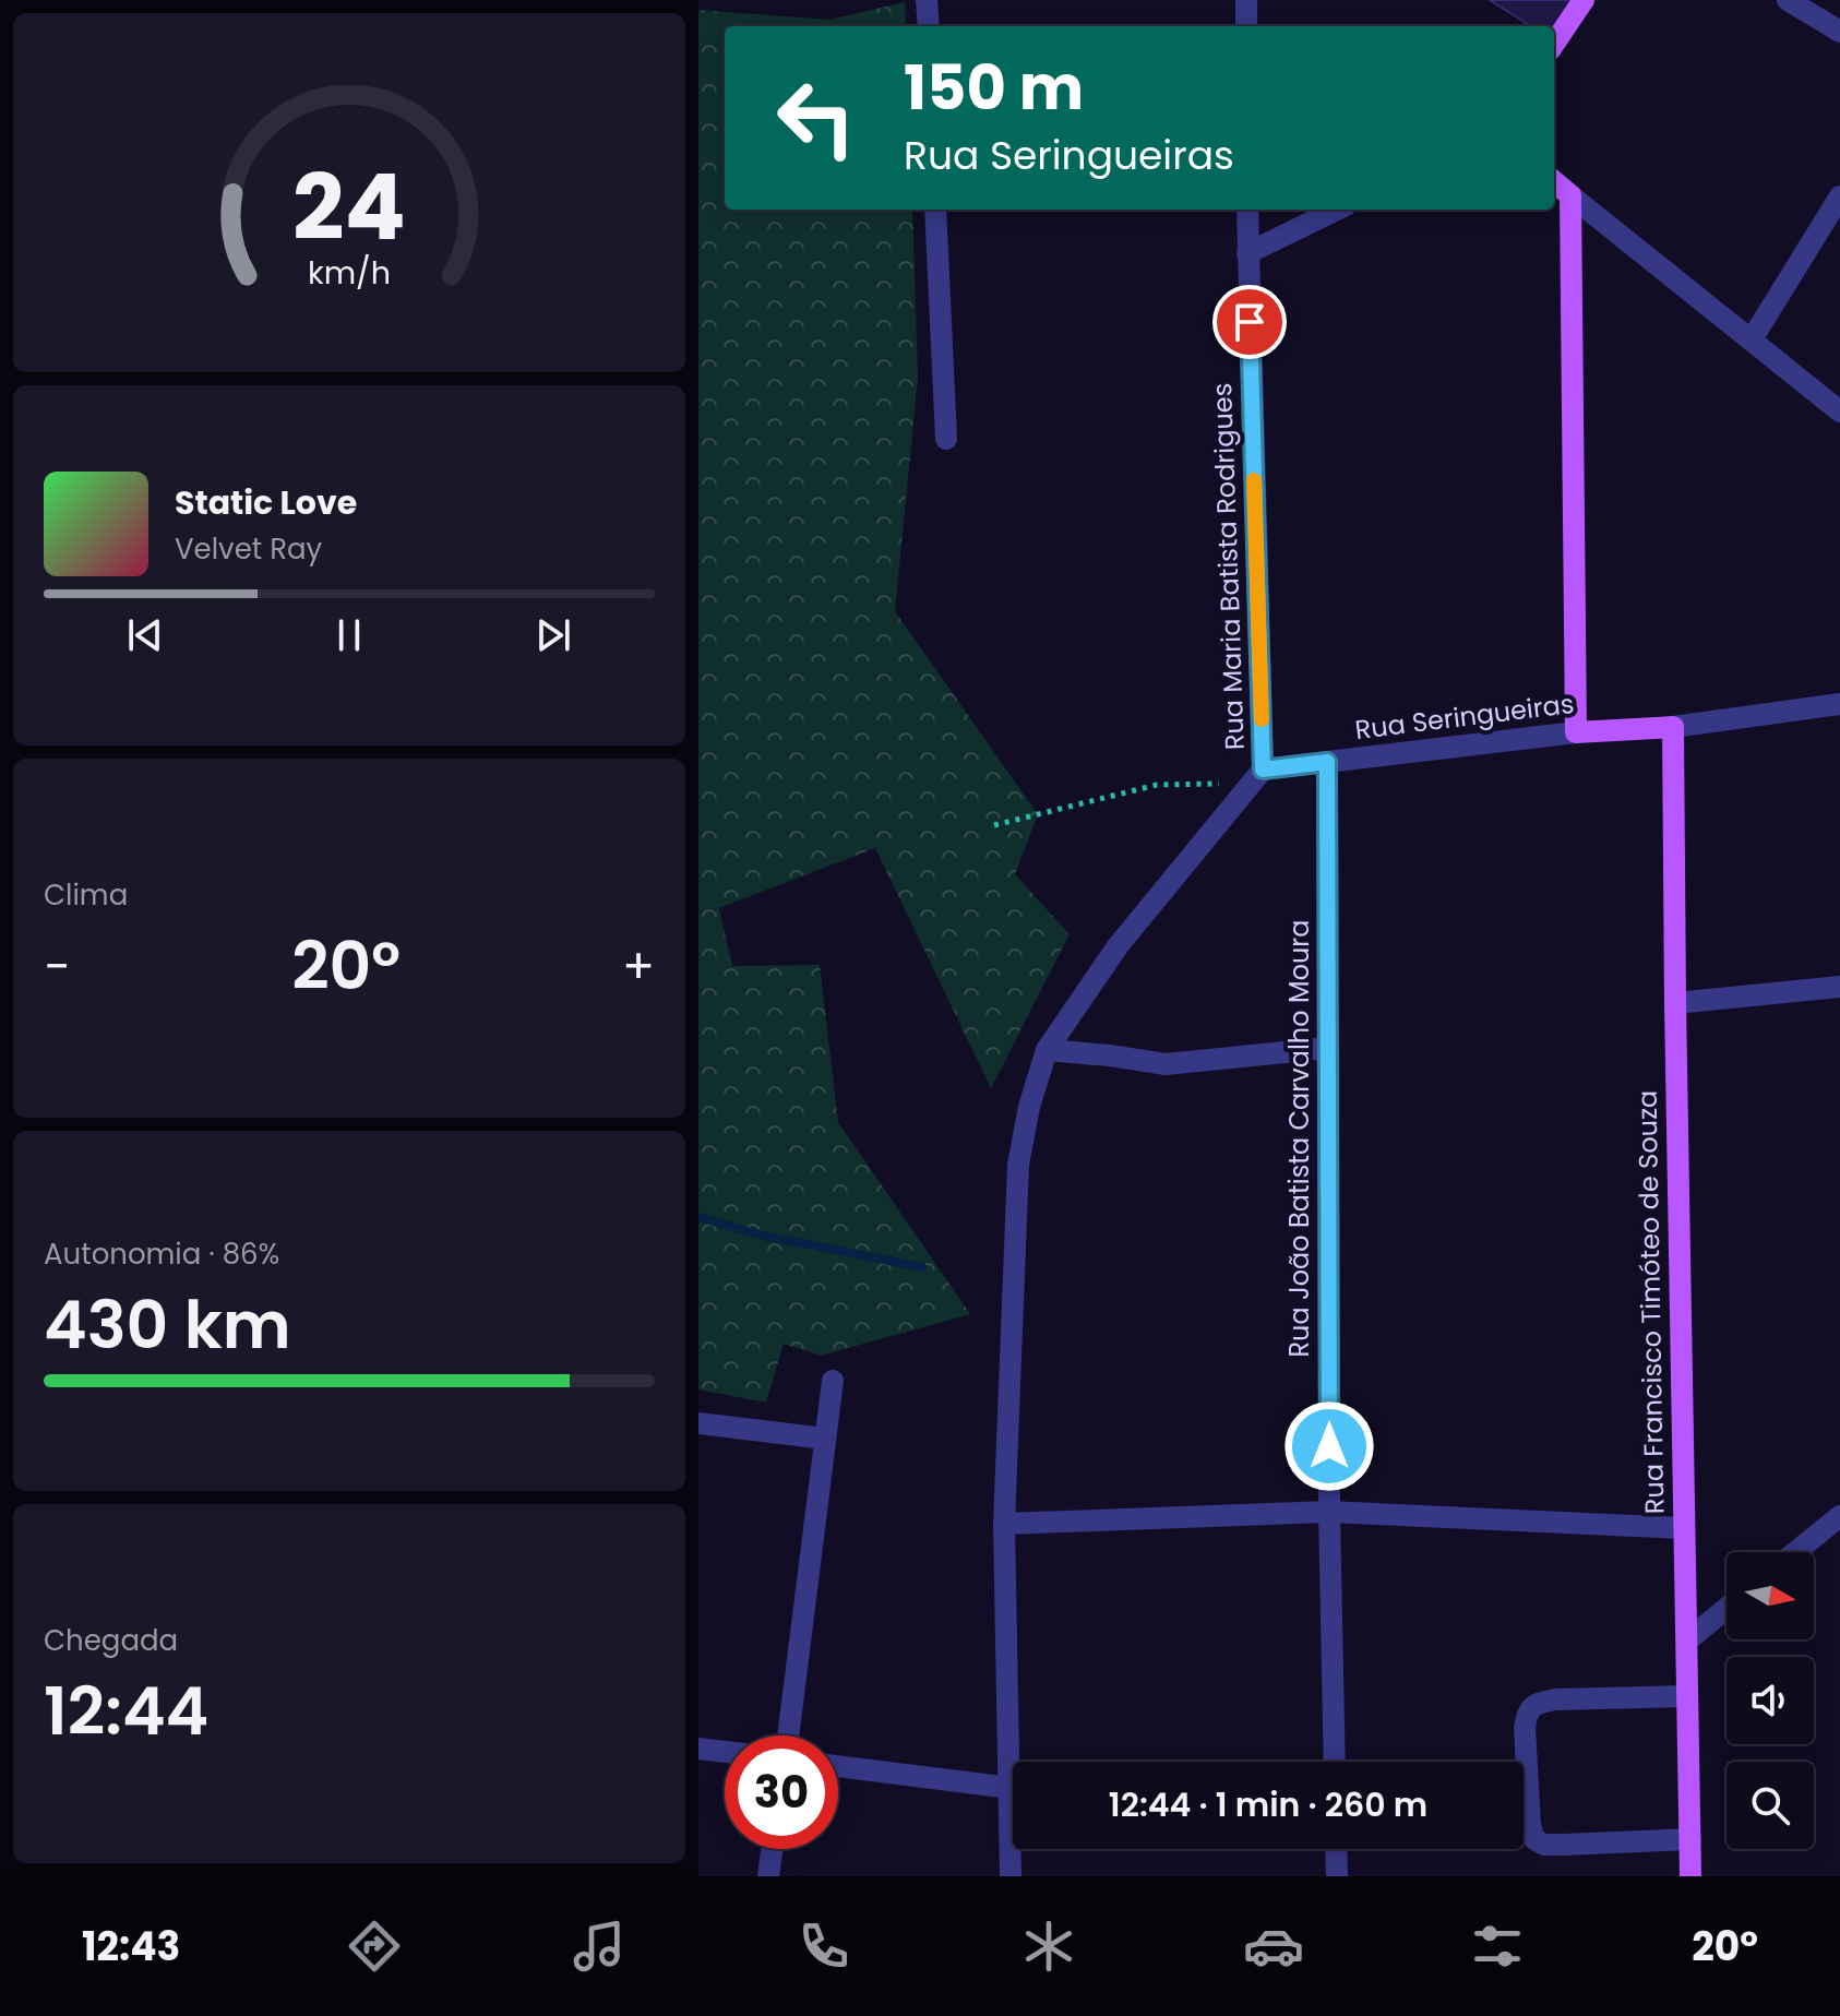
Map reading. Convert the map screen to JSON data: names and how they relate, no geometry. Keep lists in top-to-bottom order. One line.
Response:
{"streets":{"main road":["Rua Seringueiras","Rua Francisco Timóteo de Souza"],"street":["Rua Maria Batista Rodrigues","Rua João Batista Carvalho Moura"]},"crossings":[["Rua Maria Batista Rodrigues","Rua Seringueiras"],["Rua Seringueiras","Rua João Batista Carvalho Moura"],["Rua Seringueiras","Rua Francisco Timóteo de Souza"]],"north":"right","page":{"turn":["150 m","Rua Seringueiras"],"song":["Static Love","Velvet Ray"],"tile":["Clima",["Autonomia · 86%","430 km"],["Chegada","12:44"]],"heat":["−","20°","+"],"limit":"30","trip":"12:44 · 1 min · 260 m","tabs":["12:43","20°"],"gauge":["24","km/h"]}}
